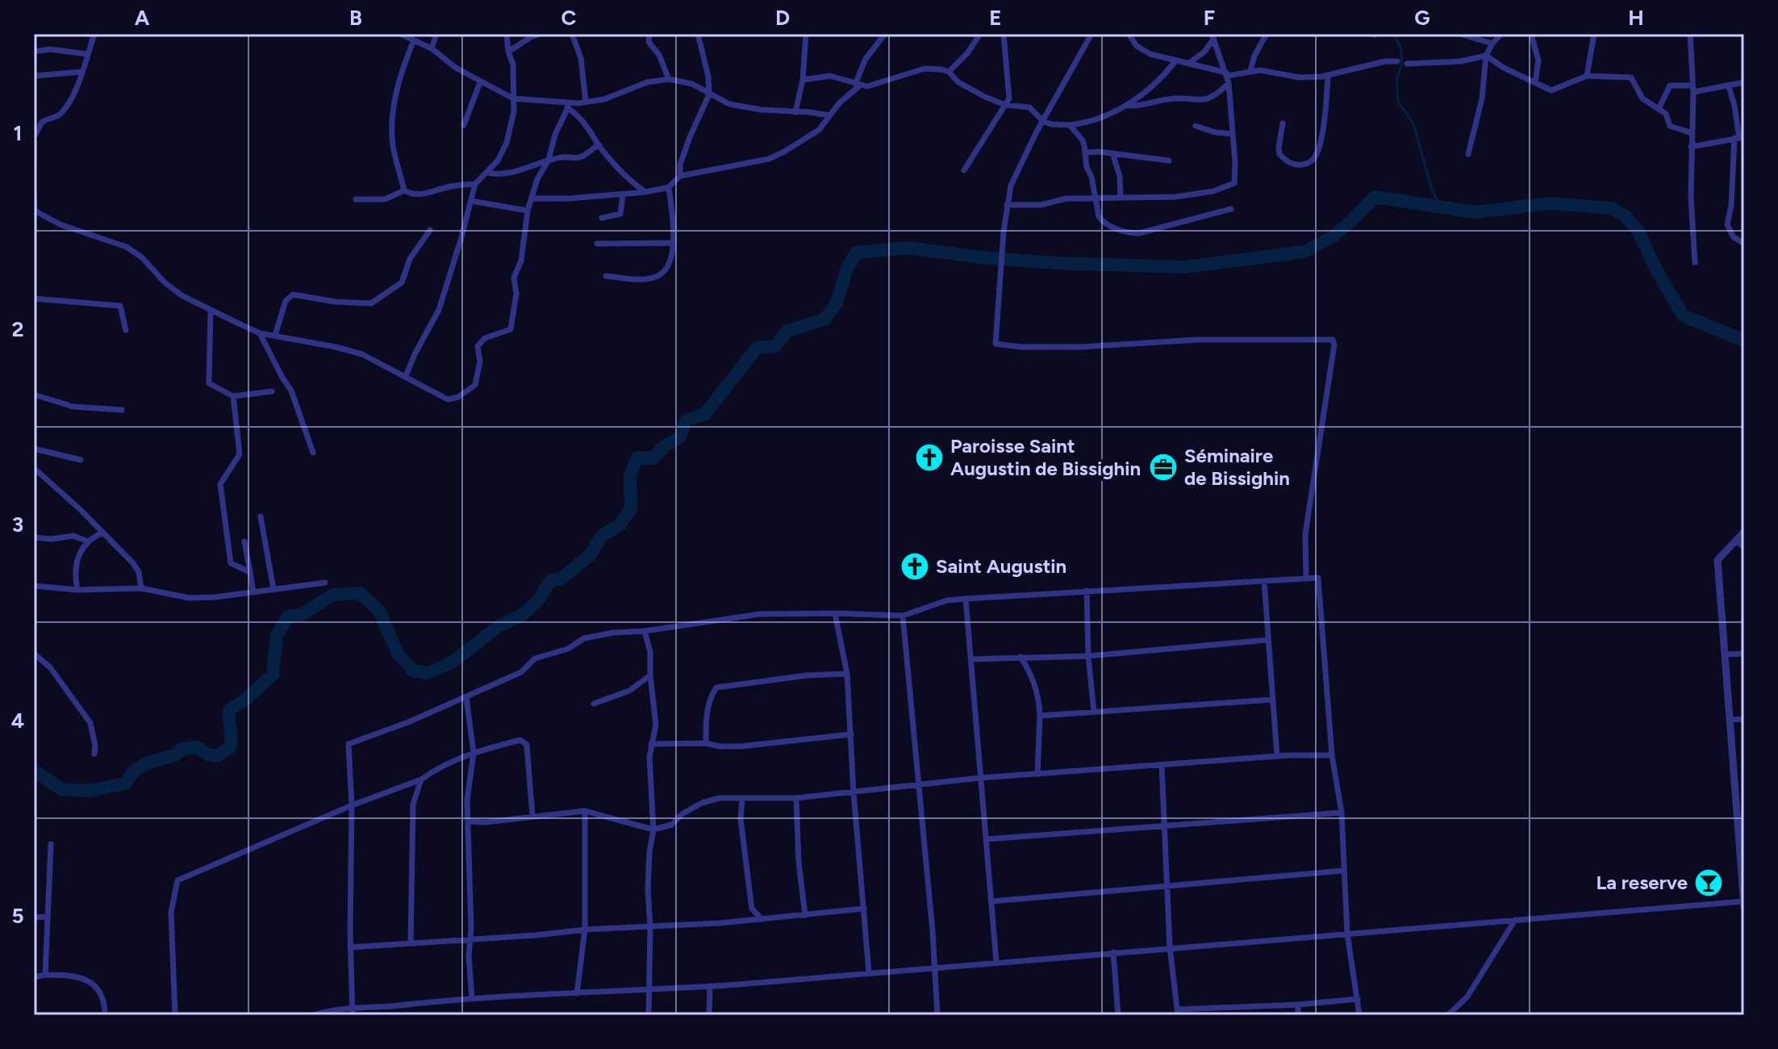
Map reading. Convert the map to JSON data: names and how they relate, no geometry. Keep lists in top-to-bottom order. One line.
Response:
{"places":{"church":["Paroisse Saint Augustin de Bissighin","Saint Augustin"],"office":["Séminaire de Bissighin"],"bar":["La reserve"]},"grid":{"columns":["A","B","C","D","E","F","G","H"],"rows":["1","2","3","4","5"]}}
